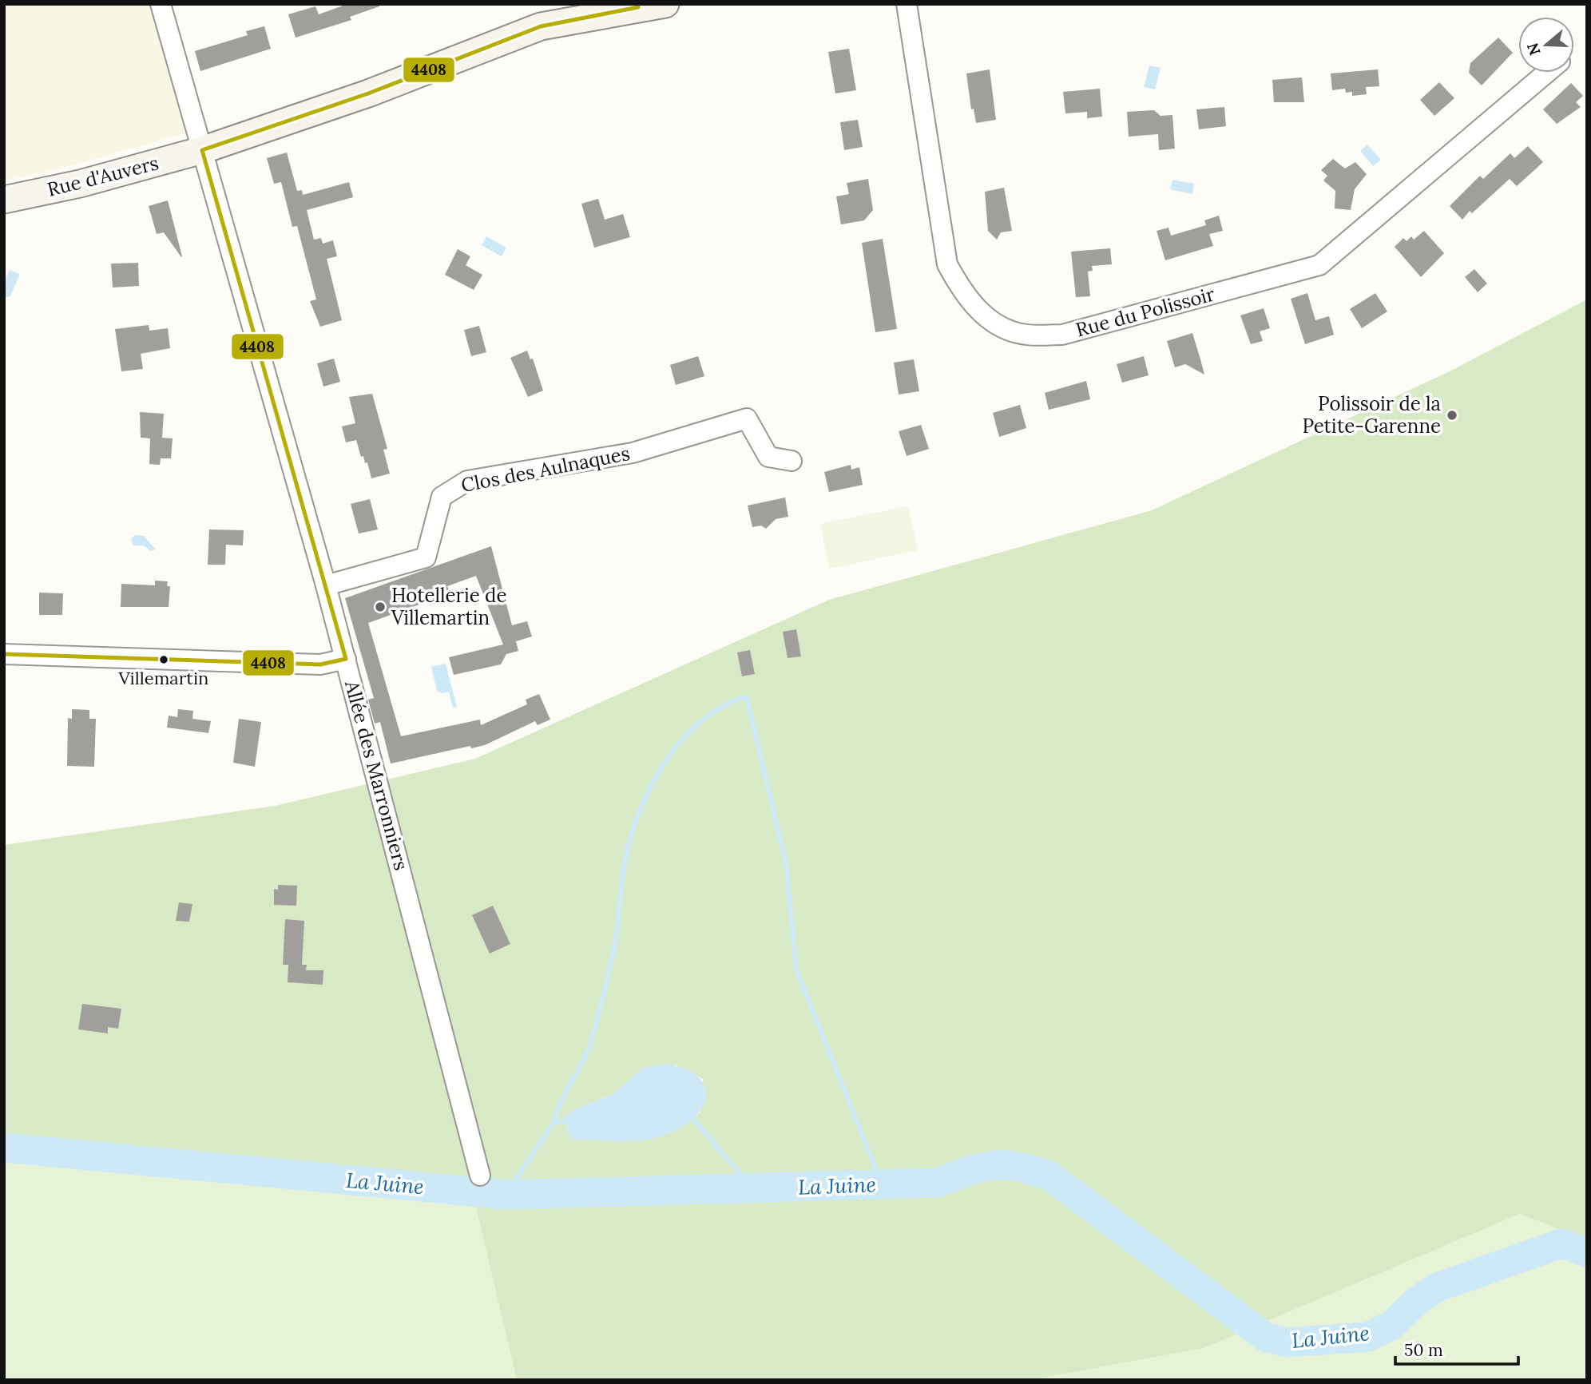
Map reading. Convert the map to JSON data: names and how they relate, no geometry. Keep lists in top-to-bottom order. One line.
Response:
{"streets":{"main road":["Rue d'Auvers"],"street":["Rue du Polissoir","Clos des Aulnaques","Allée des Marronniers"]},"crossings":[["Rue d'Auvers","Allée des Marronniers"],["Clos des Aulnaques","Allée des Marronniers"]],"water":["La Juine"],"places":["Polissoir de la Petite-Garenne","Hotellerie de Villemartin","Villemartin"],"lines":["transit line 4408"],"scale_bar":"50 m","north":"left"}
